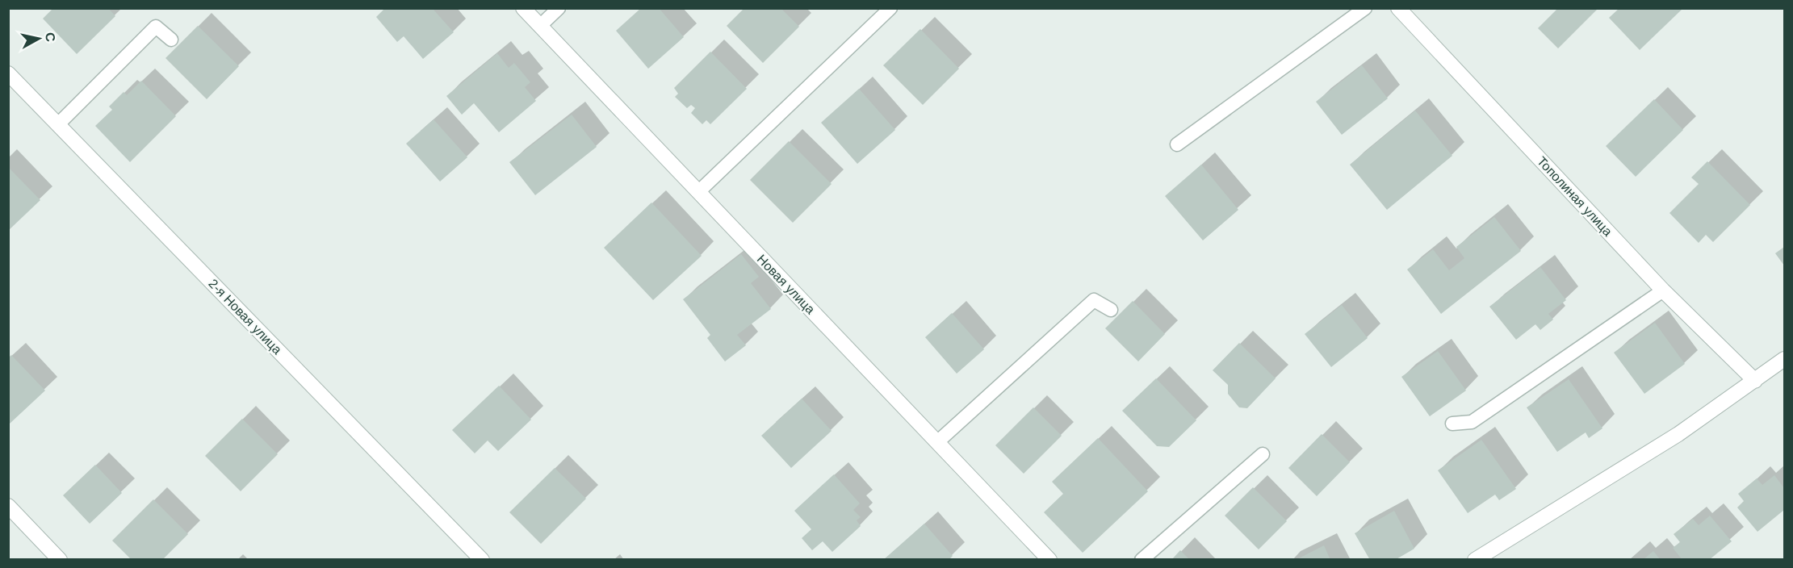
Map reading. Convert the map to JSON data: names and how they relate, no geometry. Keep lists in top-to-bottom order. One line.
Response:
{"streets":{"street":["Тополиная улица","Новая улица","2-я Новая улица"]},"north":"right"}
